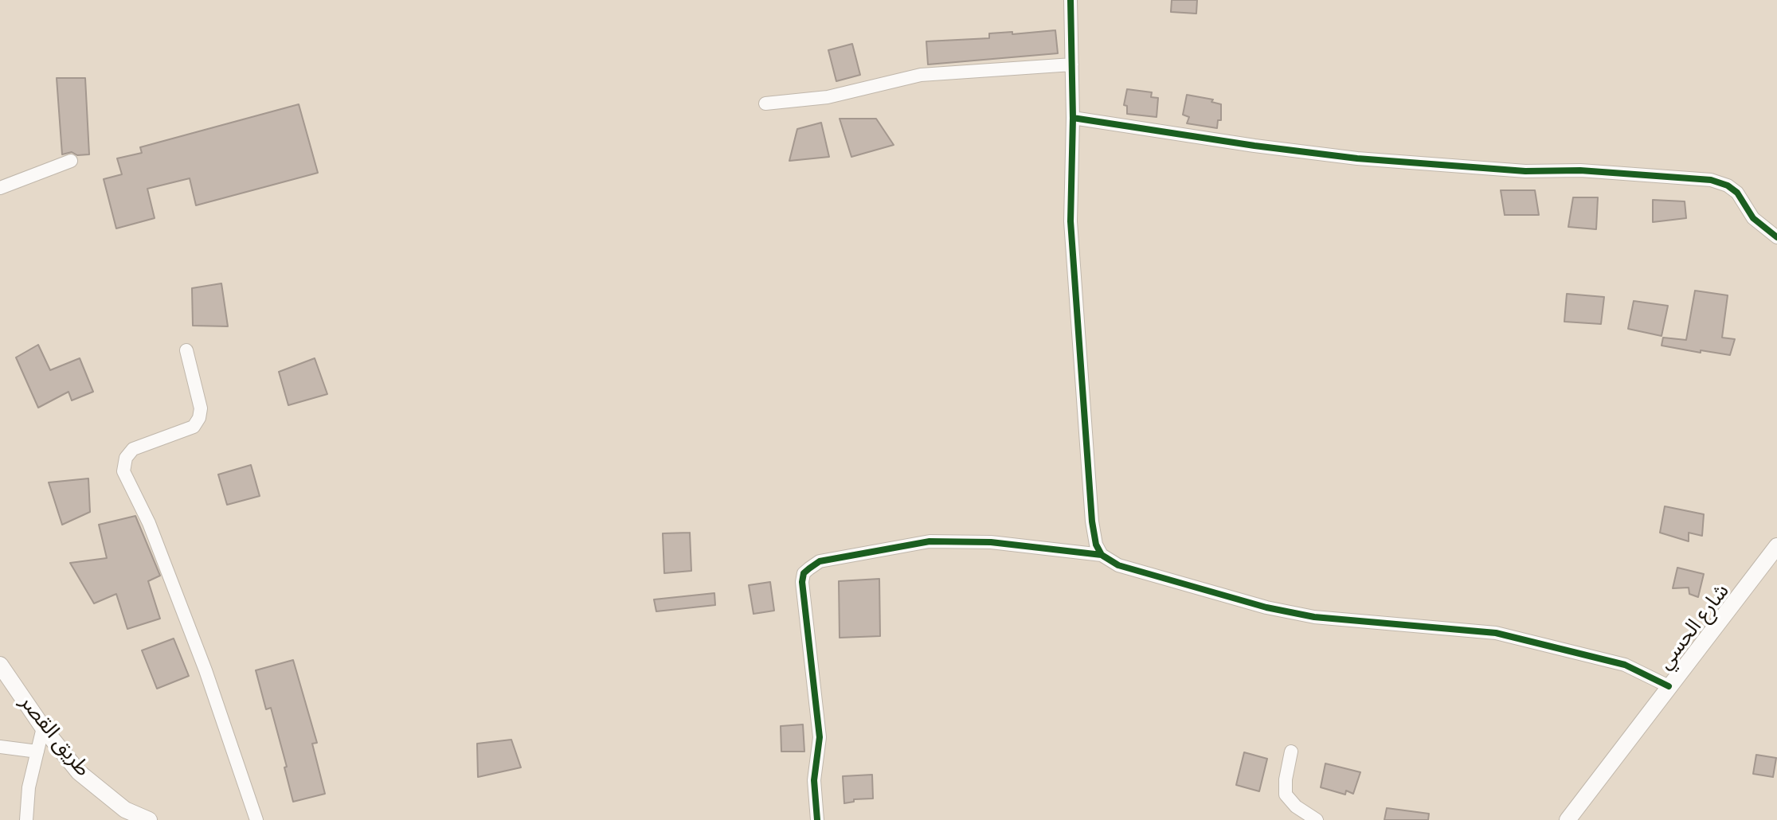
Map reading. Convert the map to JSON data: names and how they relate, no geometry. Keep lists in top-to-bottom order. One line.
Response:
{"streets":{"street":["شارع الحسي","طريق القصر"]}}
